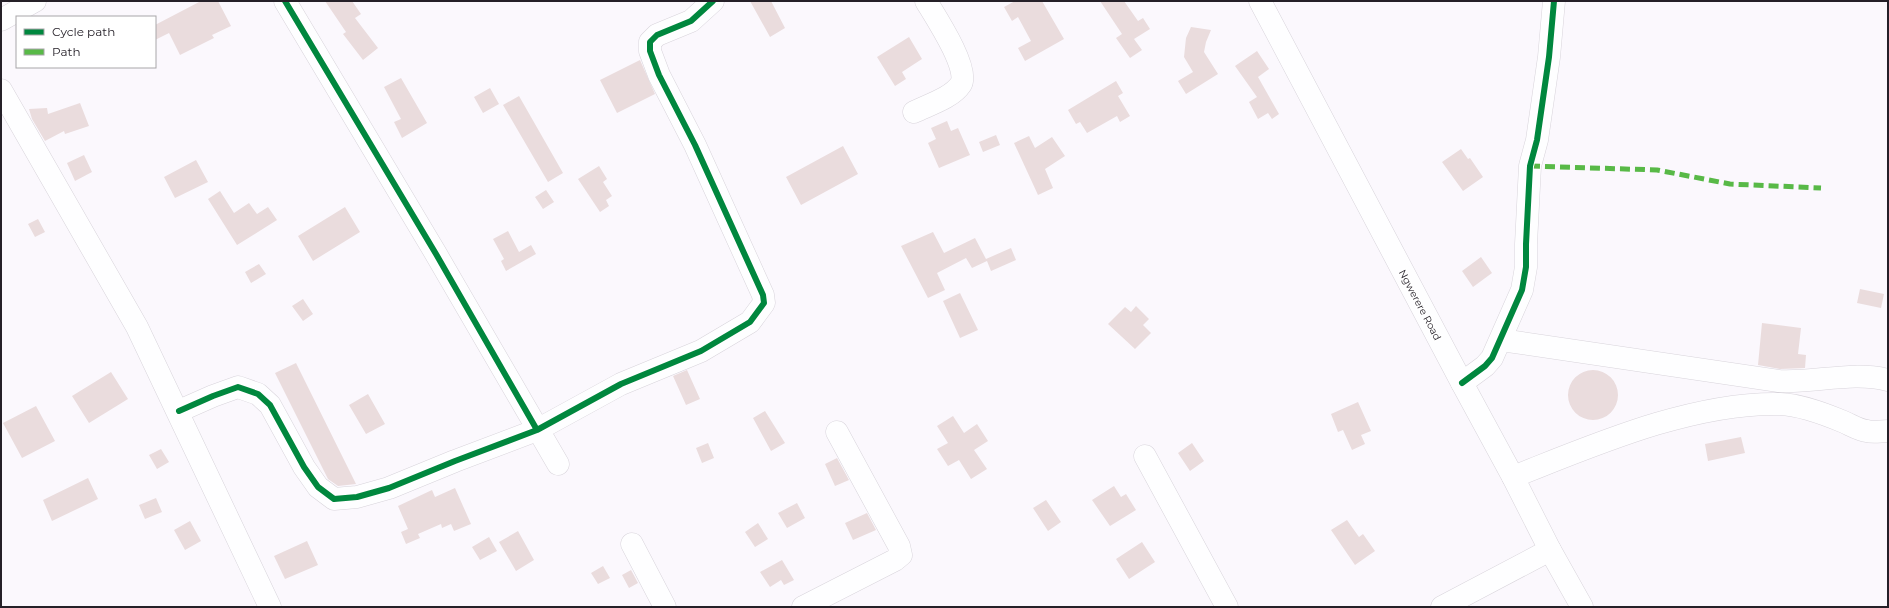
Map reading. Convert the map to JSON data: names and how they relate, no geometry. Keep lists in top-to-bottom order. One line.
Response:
{"streets":{"street":["Ngwerere Road"]},"legend":["Cycle path","Path"]}
